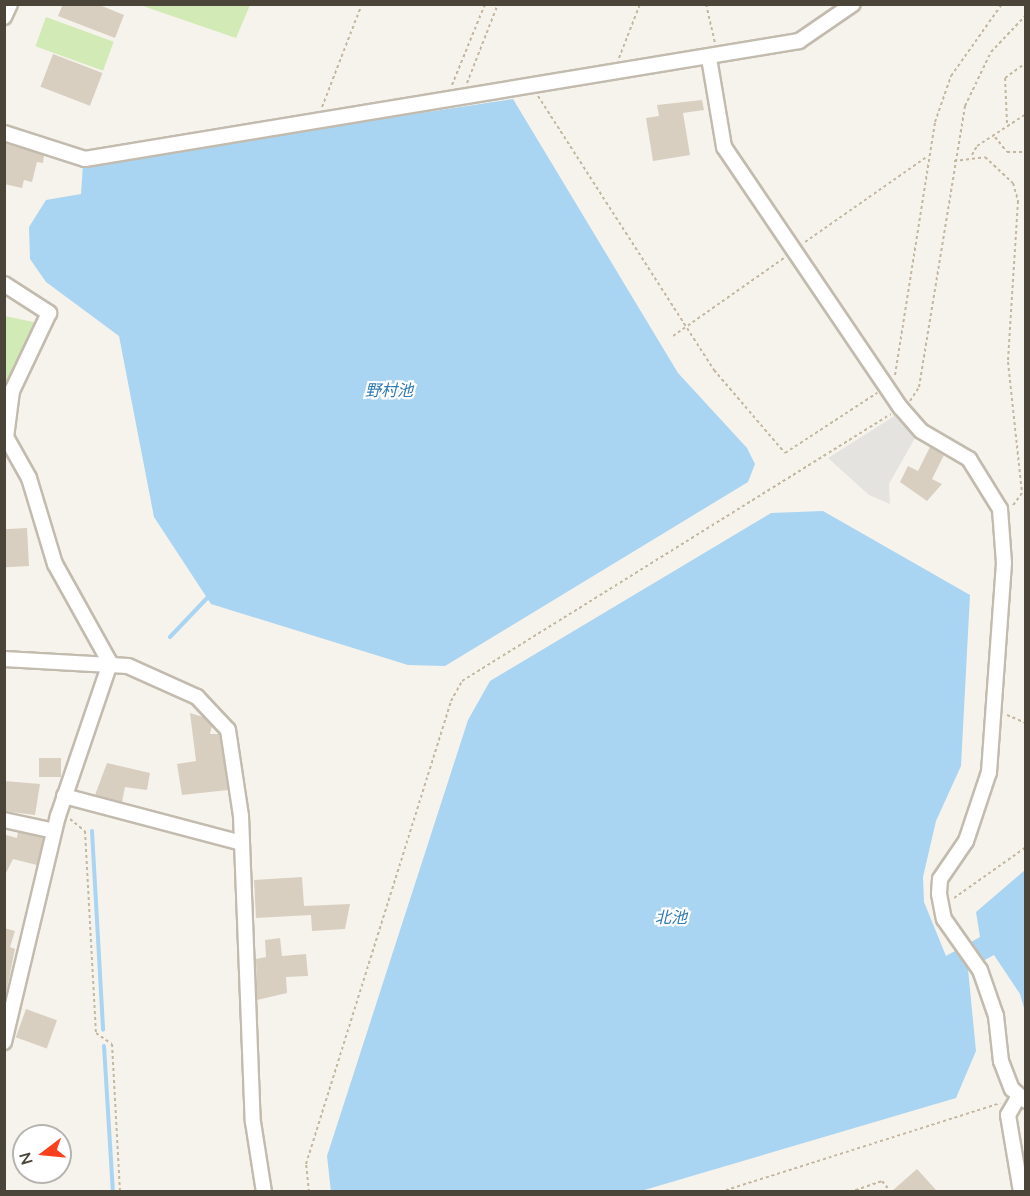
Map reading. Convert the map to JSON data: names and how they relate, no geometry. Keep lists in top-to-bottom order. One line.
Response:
{"water":["野村池","北池"],"north":"left"}
